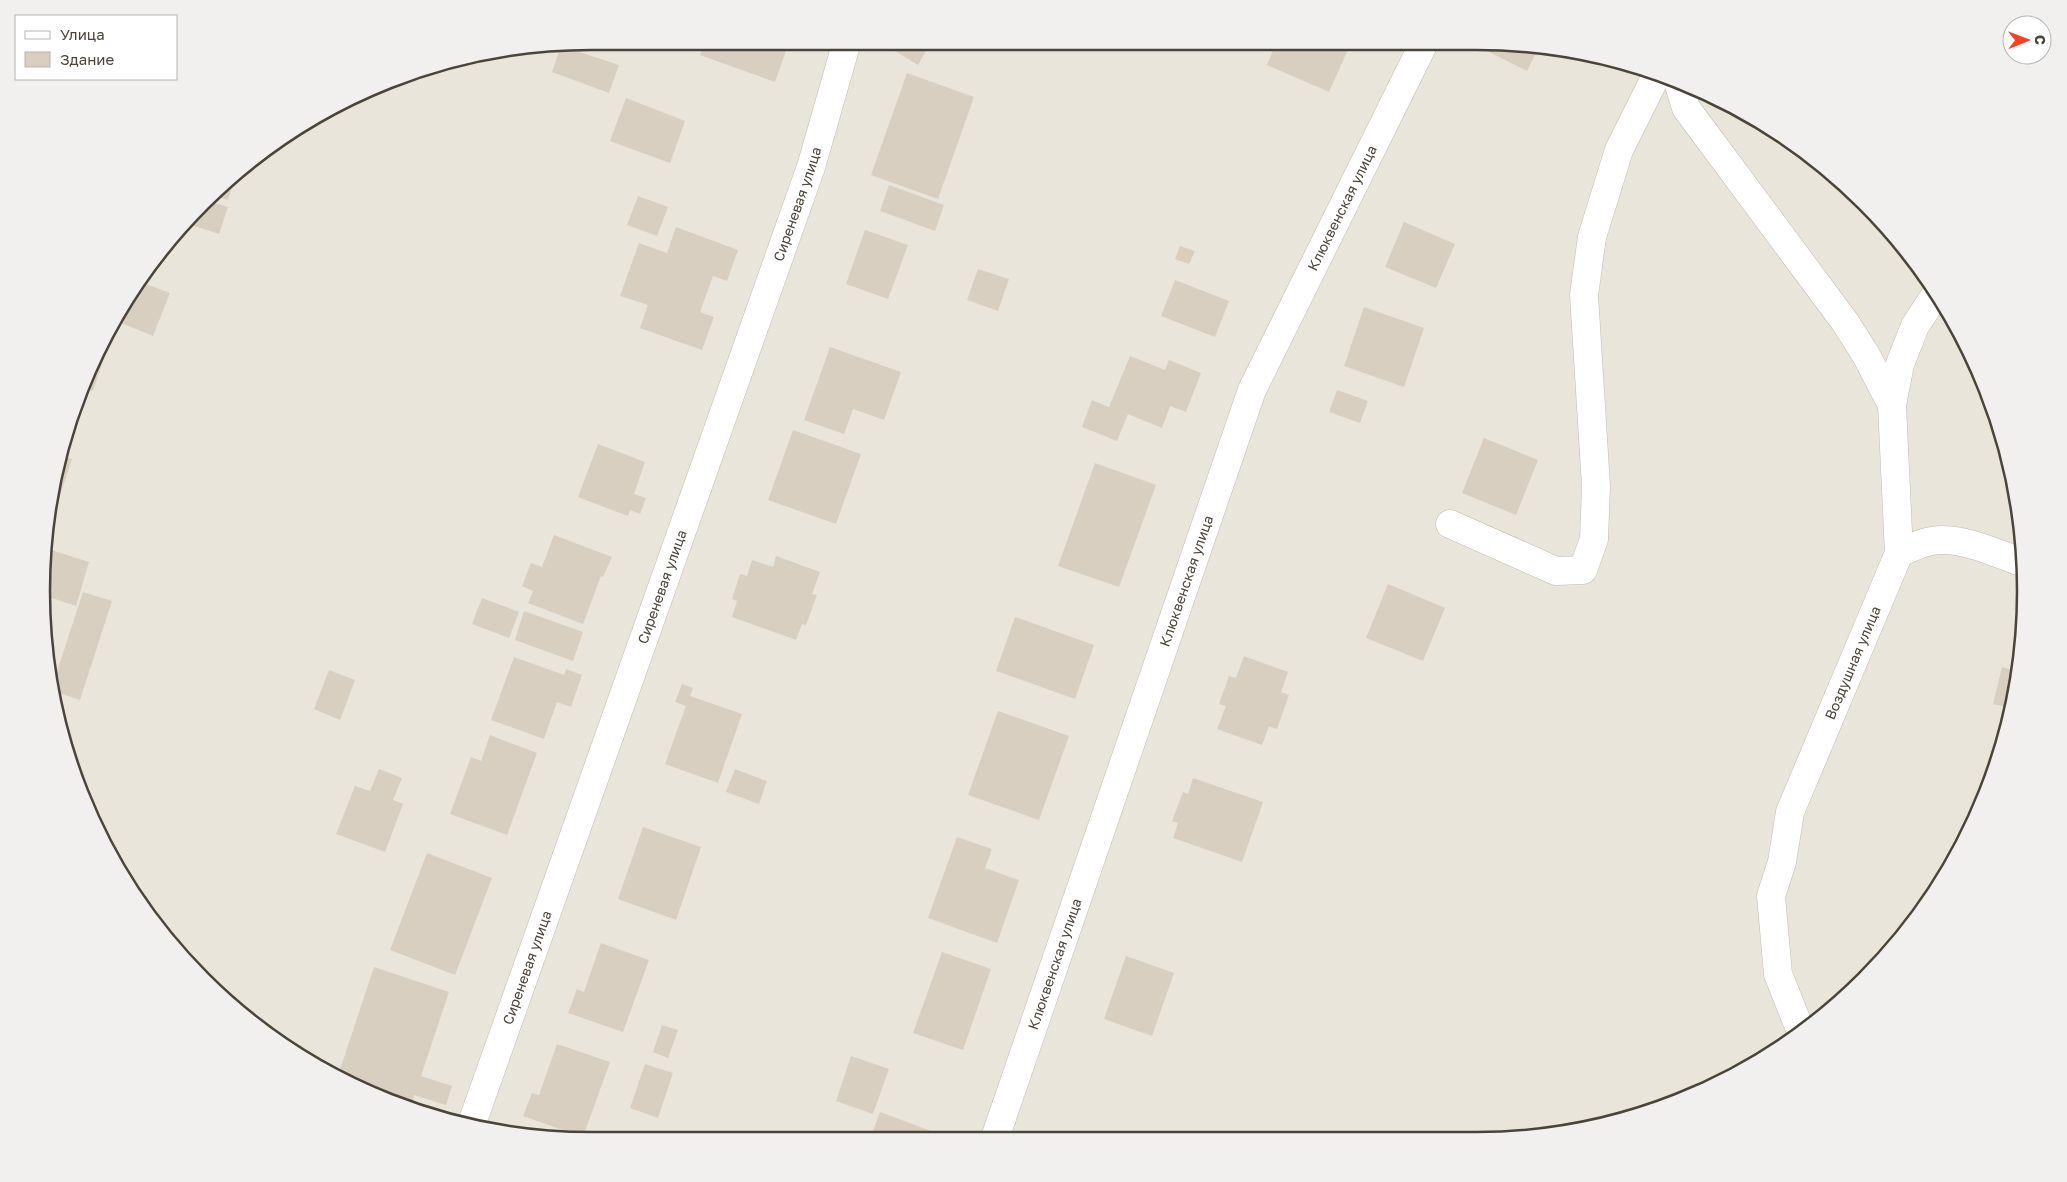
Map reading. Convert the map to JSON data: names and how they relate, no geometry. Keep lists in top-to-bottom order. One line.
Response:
{"streets":{"street":["Сиреневая улица","Клюквенская улица","Воздушная улица"]},"legend":["Улица","Здание"],"north":"right"}
